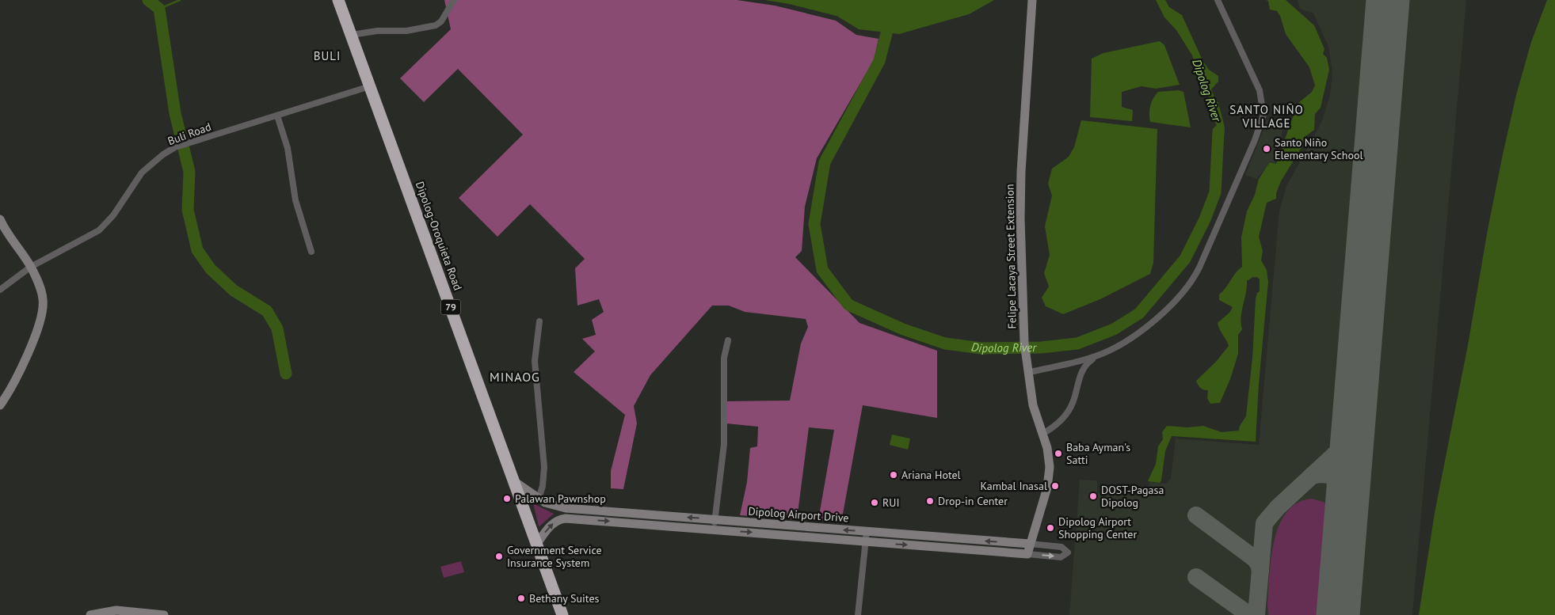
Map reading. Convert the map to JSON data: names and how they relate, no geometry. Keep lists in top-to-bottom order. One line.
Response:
{"streets":{"highway":["Dipolog-Oroquieta Road","79"],"main road":["Felipe Lacaya Street Extension","Dipolog Airport Drive"],"street":["Buli Road"]},"crossings":[["Buli Road","Dipolog-Oroquieta Road"],["Dipolog-Oroquieta Road","Dipolog Airport Drive"],["Felipe Lacaya Street Extension","Dipolog Airport Drive"]],"districts":["BULI","SANTO NIÑO VILLAGE","MINAOG"],"water":["Dipolog River"],"places":["Santo Niño Elementary School","Baba Ayman's Satti","Ariana Hotel","Kambal Inasal","DOST-Pagasa Dipolog","Palawan Pawnshop","Drop-in Center","RUI","Dipolog Airport Shopping Center","Government Service Insurance System","Bethany Suites"]}
